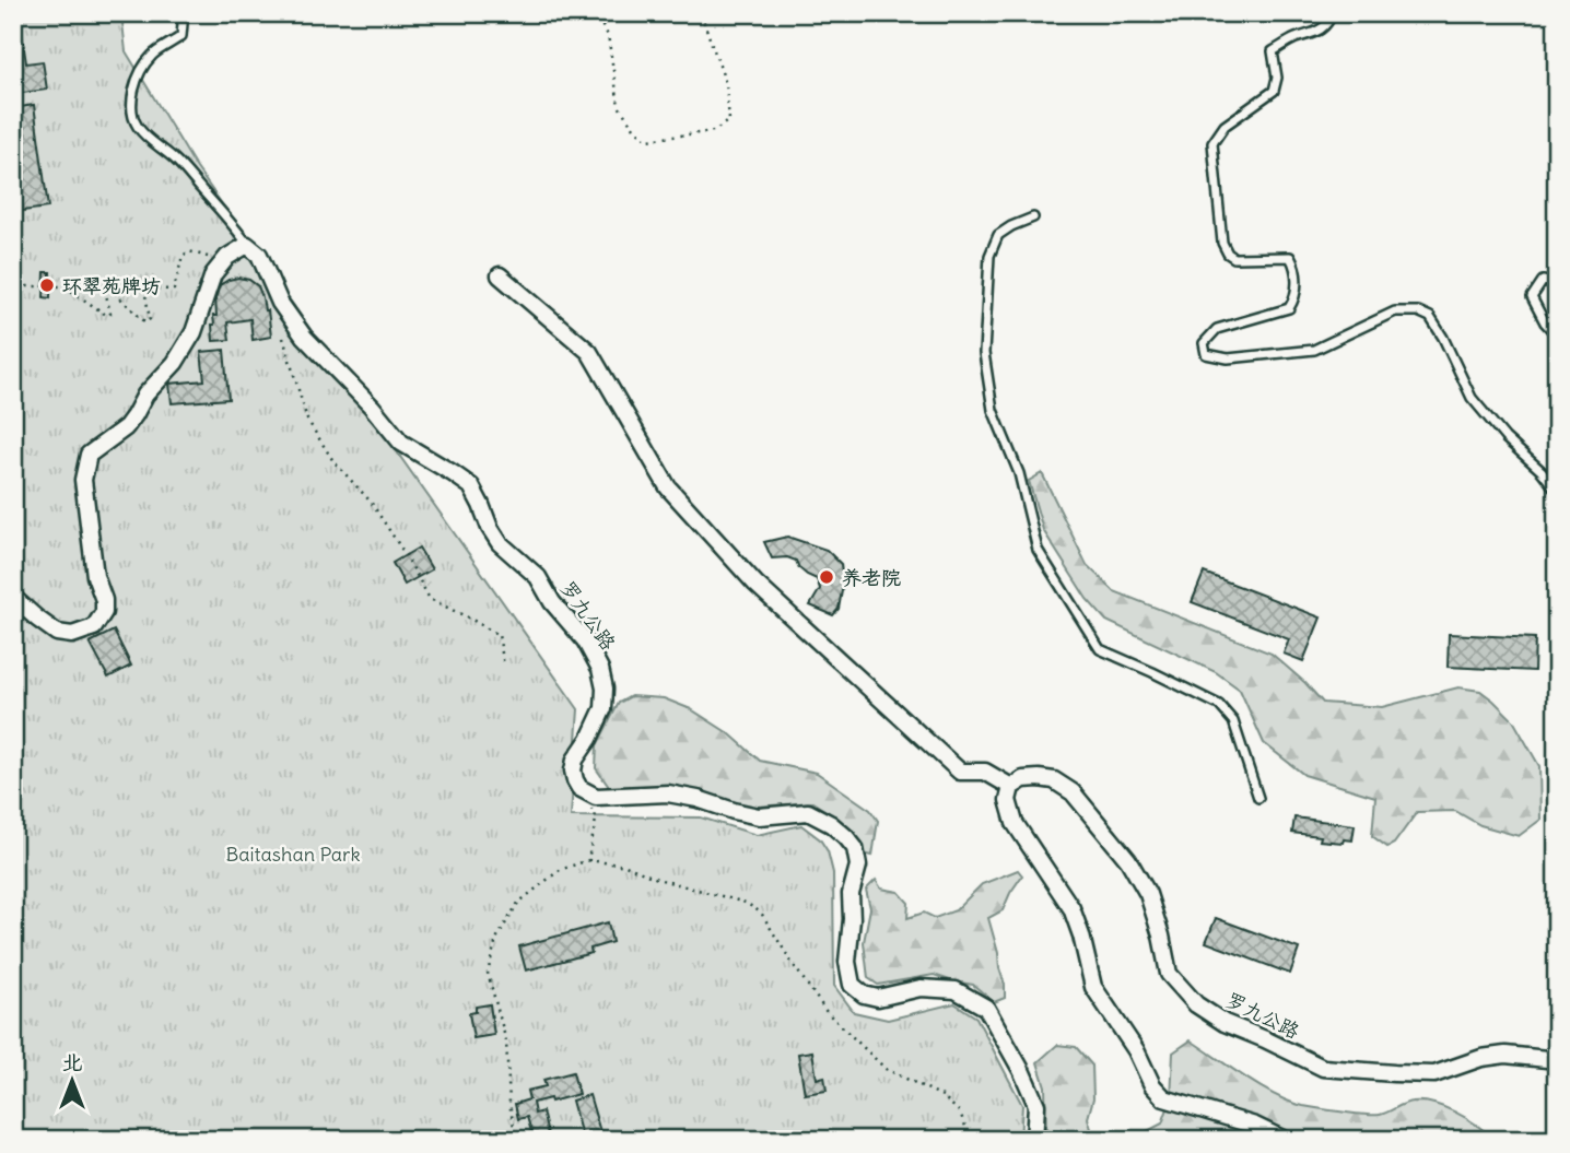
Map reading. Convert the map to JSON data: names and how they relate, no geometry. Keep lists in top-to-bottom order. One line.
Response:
{"streets":{"street":["罗九公路"]},"parks":["Baitashan Park"],"places":["环翠苑牌坊","养老院"],"north":"top"}
